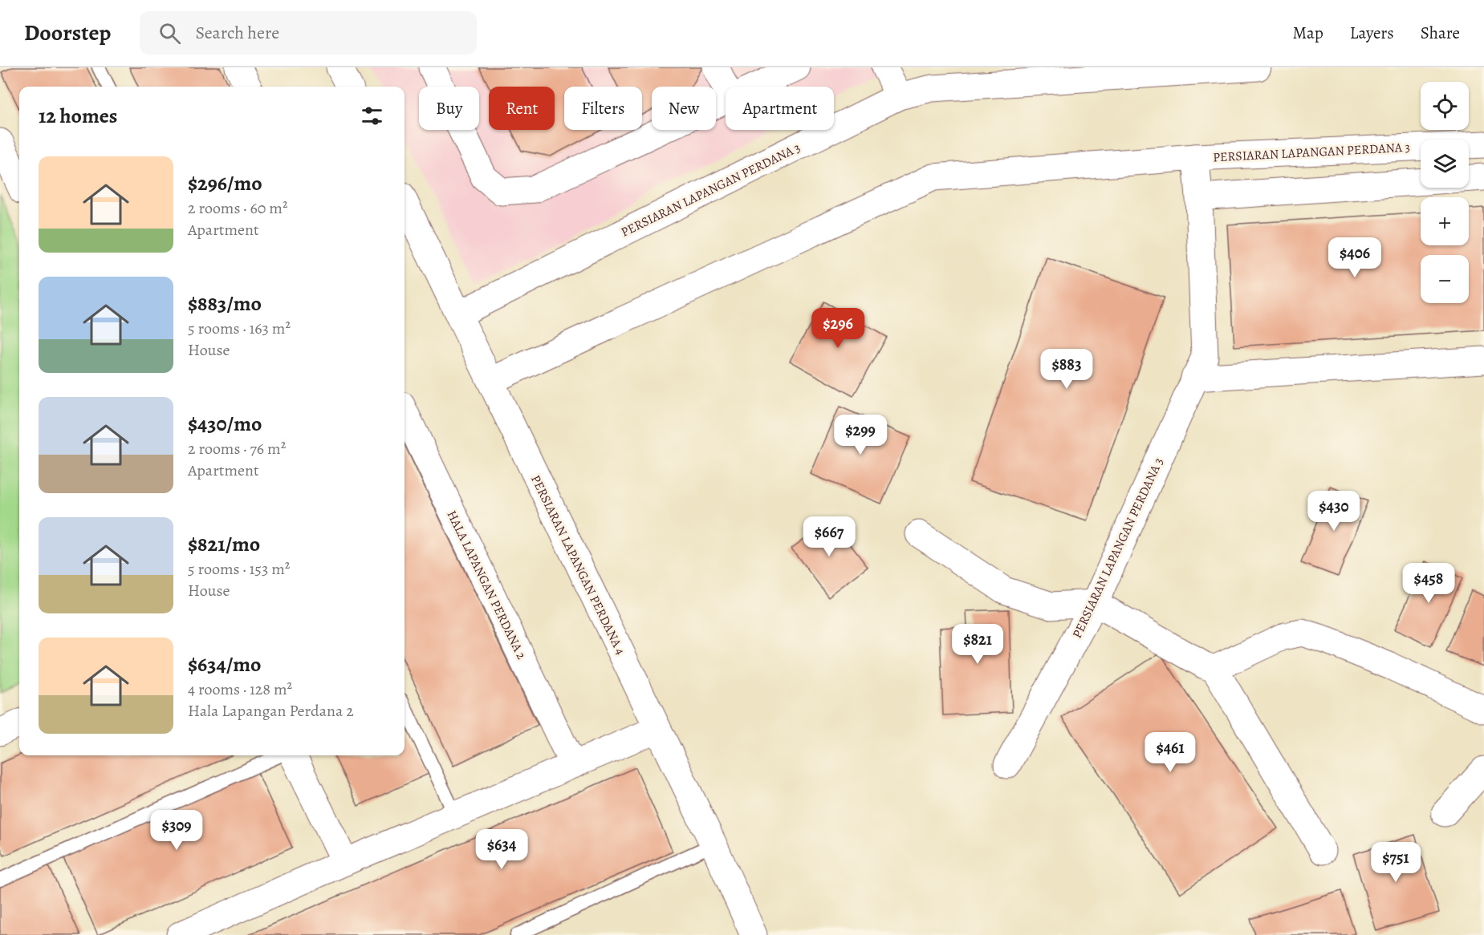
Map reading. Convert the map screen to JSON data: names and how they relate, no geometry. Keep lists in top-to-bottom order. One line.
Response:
{"streets":{"street":["PERSIARAN LAPANGAN PERDANA 3","PERSIARAN LAPANGAN PERDANA 4","HALA LAPANGAN PERDANA 2"]},"crossings":[["PERSIARAN LAPANGAN PERDANA 3","PERSIARAN LAPANGAN PERDANA 4"]],"page":{"header":"Doorstep","search":"Search here","nav":["Map","Layers","Share"],"map_buttons":["+","−"],"chip":["Buy","Rent","Filters","New","Apartment"],"heading":"12 homes","list":[{"name":"$296/mo","note":"2 rooms · 60 m² · Apartment"},{"name":"$883/mo","note":"5 rooms · 163 m² · House"},{"name":"$430/mo","note":"2 rooms · 76 m² · Apartment"},{"name":"$821/mo","note":"5 rooms · 153 m² · House"},{"name":"$634/mo","note":"4 rooms · 128 m² · Hala Lapangan Perdana 2"}],"price":["$406","$296","$883","$299","$430","$667","$458","$821","$461","$309","$634","$751"]}}
